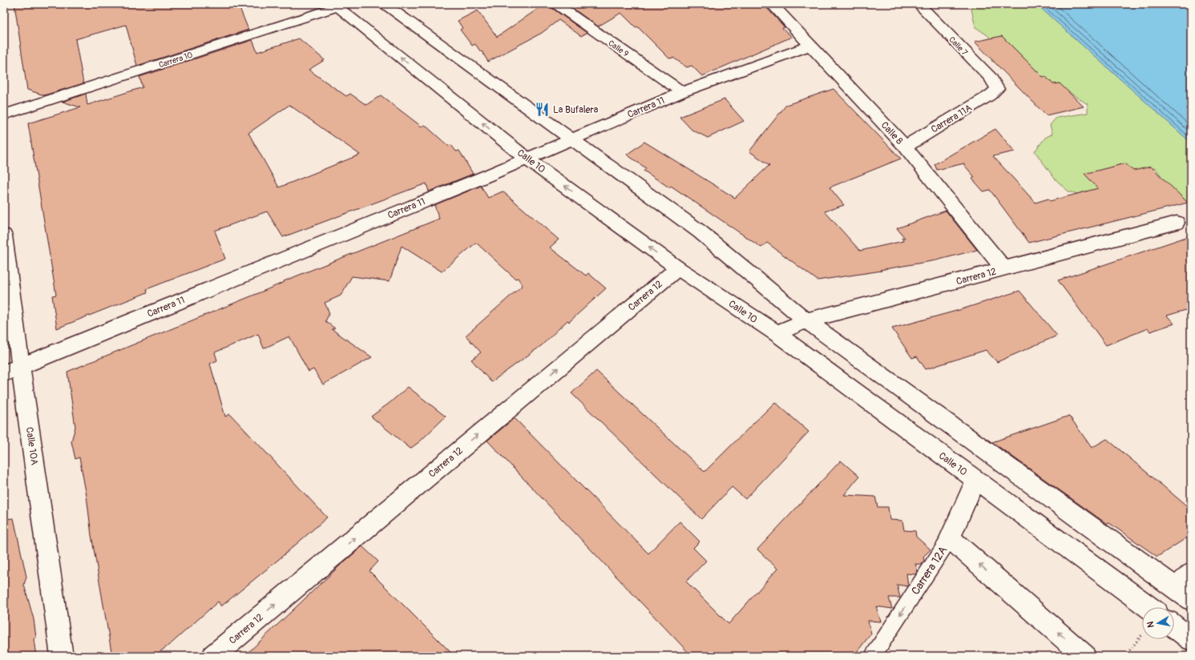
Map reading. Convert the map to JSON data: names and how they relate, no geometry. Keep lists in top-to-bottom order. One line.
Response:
{"streets":{"street":["Calle 7","Calle 9","Carrera 10","Carrera 11","Carrera 11A","Calle 8","Calle 10","Carrera 12","Calle 10A","Carrera 12A"]},"crossings":[["Calle 7","Carrera 11A"],["Calle 9","Carrera 11"],["Carrera 10","Calle 10"],["Carrera 11","Calle 8"],["Carrera 11","Calle 10"],["Carrera 11","Calle 10A"],["Carrera 11A","Calle 8"],["Calle 8","Carrera 12"],["Calle 10","Carrera 12"],["Calle 10","Carrera 12A"]],"one_way":["Carrera 12","Carrera 12A"],"places":{"restaurant":["La Bufalera"]},"north":"left"}
